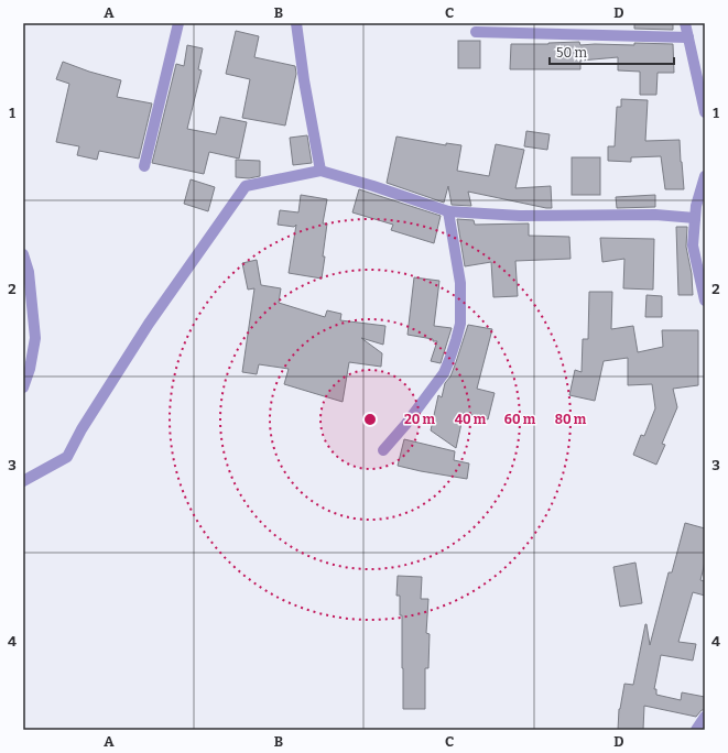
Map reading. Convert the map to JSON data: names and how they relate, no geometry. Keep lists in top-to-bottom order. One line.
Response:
{"scale_bar":"50 m","grid":{"columns":["A","B","C","D"],"rows":["1","2","3","4"]},"rings":["20 m","40 m","60 m","80 m"]}
